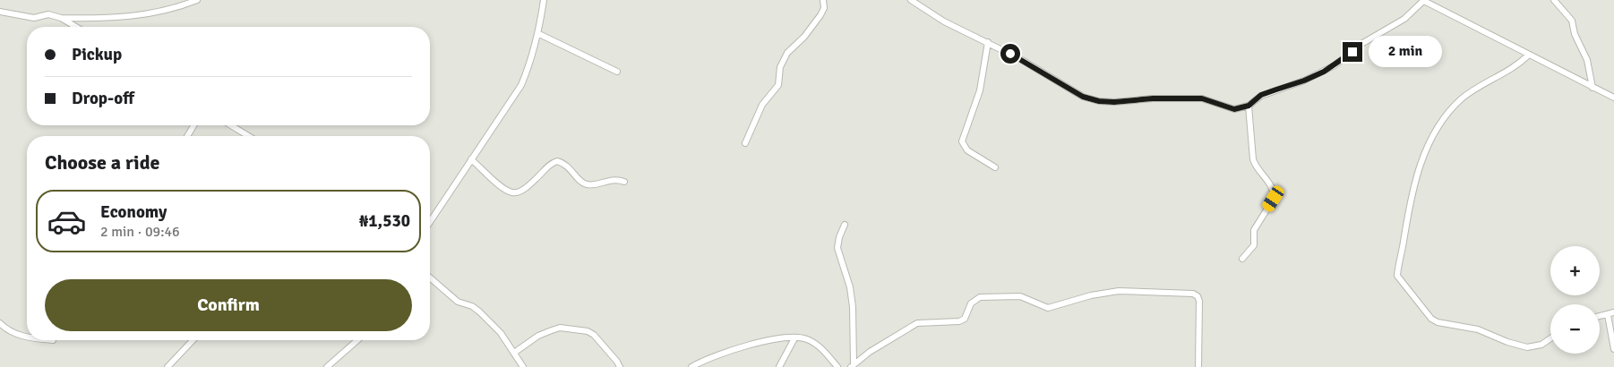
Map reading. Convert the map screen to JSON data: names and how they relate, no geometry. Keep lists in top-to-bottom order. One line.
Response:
{"page":{"banner":["Pickup","Drop-off"],"bubble":"2 min","heading":"Choose a ride","list":[{"name":"Economy","note":"2 min · 09:46","value":"₦1,530"}],"map_buttons":["+","−"],"buttons":"Confirm"}}
